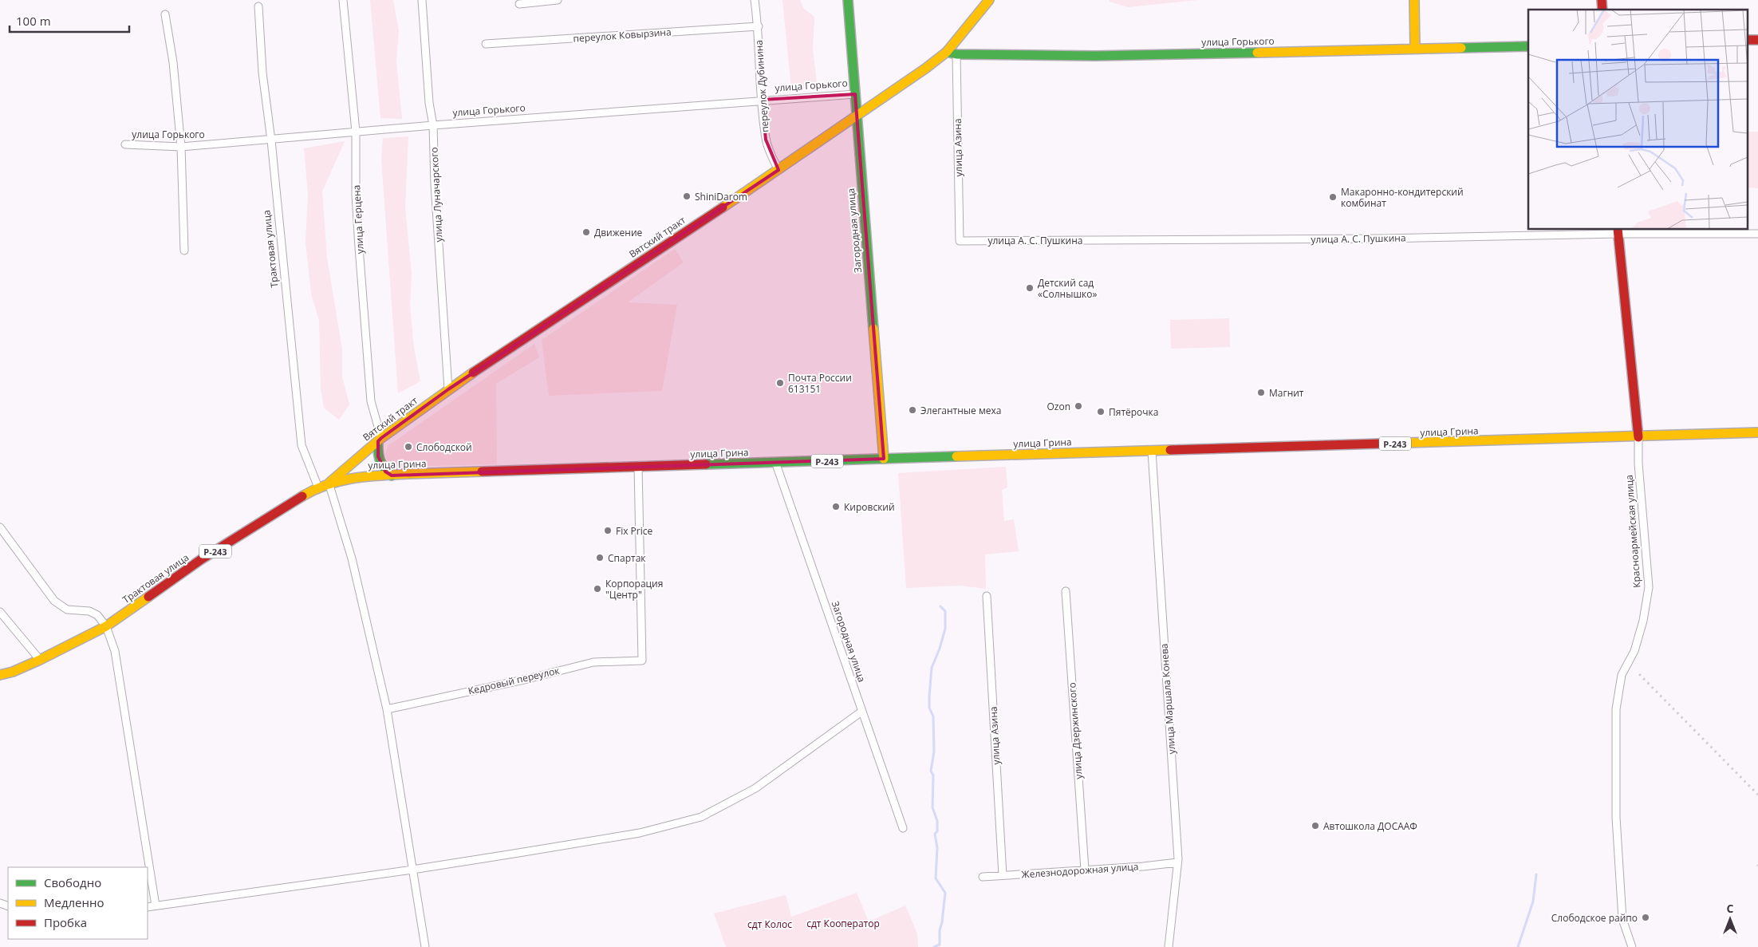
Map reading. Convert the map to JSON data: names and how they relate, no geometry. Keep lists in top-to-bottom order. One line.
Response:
{"streets":{"main road":["улица Горького","Загородная улица","Вятский тракт","Трактовая улица","улица Грина","Р-243","Красноармейская улица"],"street":["переулок Ковырзина","переулок Дубинина","улица Азина","улица Луначарского","улица Герцена","улица А. С. Пушкина","Кедровый переулок","улица Маршала Конева","улица Дзержинского","Железнодорожная улица"]},"crossings":[["переулок Ковырзина","переулок Дубинина"],["улица Горького","переулок Дубинина"],["улица Горького","улица Азина"],["улица Горького","улица Луначарского"],["улица Горького","улица Герцена"],["улица Горького","Загородная улица"],["улица Горького","Вятский тракт"],["улица Горького","Трактовая улица"],["переулок Дубинина","Вятский тракт"],["улица Азина","улица А. С. Пушкина"],["улица Азина","Железнодорожная улица"],["улица Луначарского","Вятский тракт"],["улица Герцена","Вятский тракт"],["Загородная улица","Вятский тракт"],["Загородная улица","улица Грина"],["Вятский тракт","Трактовая улица"],["Вятский тракт","улица Грина"],["улица А. С. Пушкина","Красноармейская улица"],["Трактовая улица","улица Грина"],["улица Грина","Красноармейская улица"],["улица Грина","Кедровый переулок"],["улица Грина","улица Маршала Конева"],["улица Маршала Конева","Железнодорожная улица"],["улица Дзержинского","Железнодорожная улица"]],"parks":["сдт Кооператор","сдт Колос"],"places":["ShiniDarom","Макаронно-кондитерский комбинат","Движение","Детский сад «Солнышко»","Почта России 613151","Магнит","Ozon","Элегантные меха","Пятёрочка","Слободской","Кировский","Fix Price","Спартак","Корпорация \"Центр\"","Автошкола ДОСААФ","Слободское райпо"],"legend":["Свободно","Медленно","Пробка"],"scale_bar":"100 m","north":"top"}
